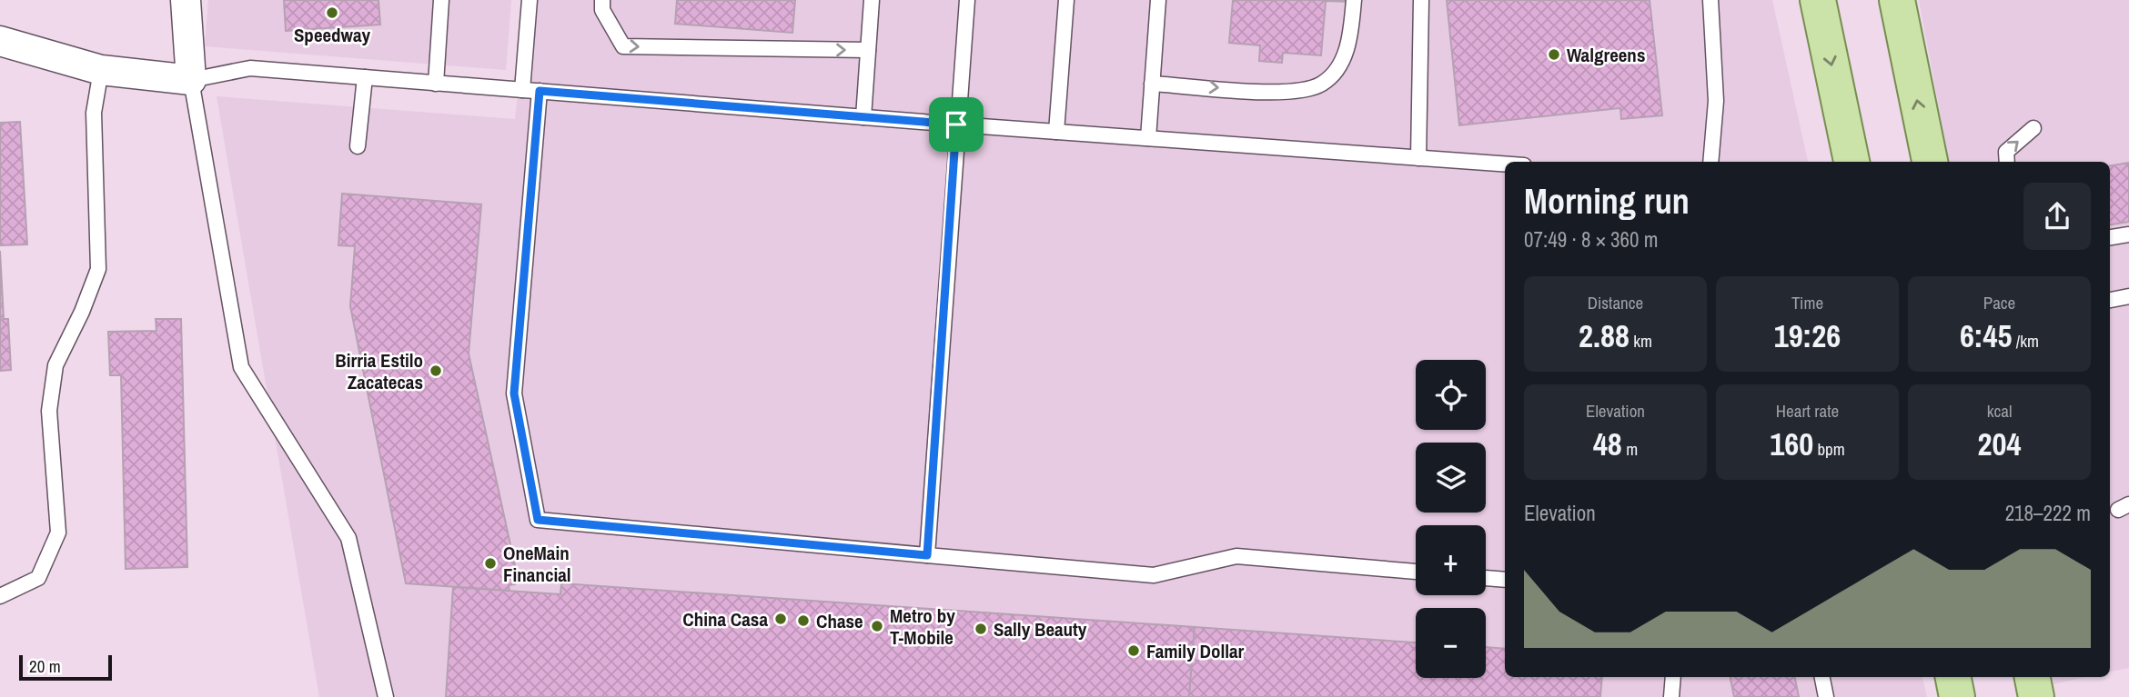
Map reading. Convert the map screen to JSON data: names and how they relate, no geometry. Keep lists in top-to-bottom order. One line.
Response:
{"places":["Speedway","Walgreens","Birria Estilo Zacatecas","OneMain Financial","China Casa","Chase","Metro by T-Mobile","Sally Beauty","Family Dollar"],"scale_bar":"20 m","page":{"heading":["Morning run","07:49 · 8 × 360 m"],"stats":[["Distance","2.88 km"],["Time","19:26"],["Pace","6:45 /km"],["Elevation","48 m"],["Heart rate","160 bpm"],["kcal","204"]],"map_buttons":["+","−"],"chart":["Elevation","218–222 m"],"scale":"20 m"}}
